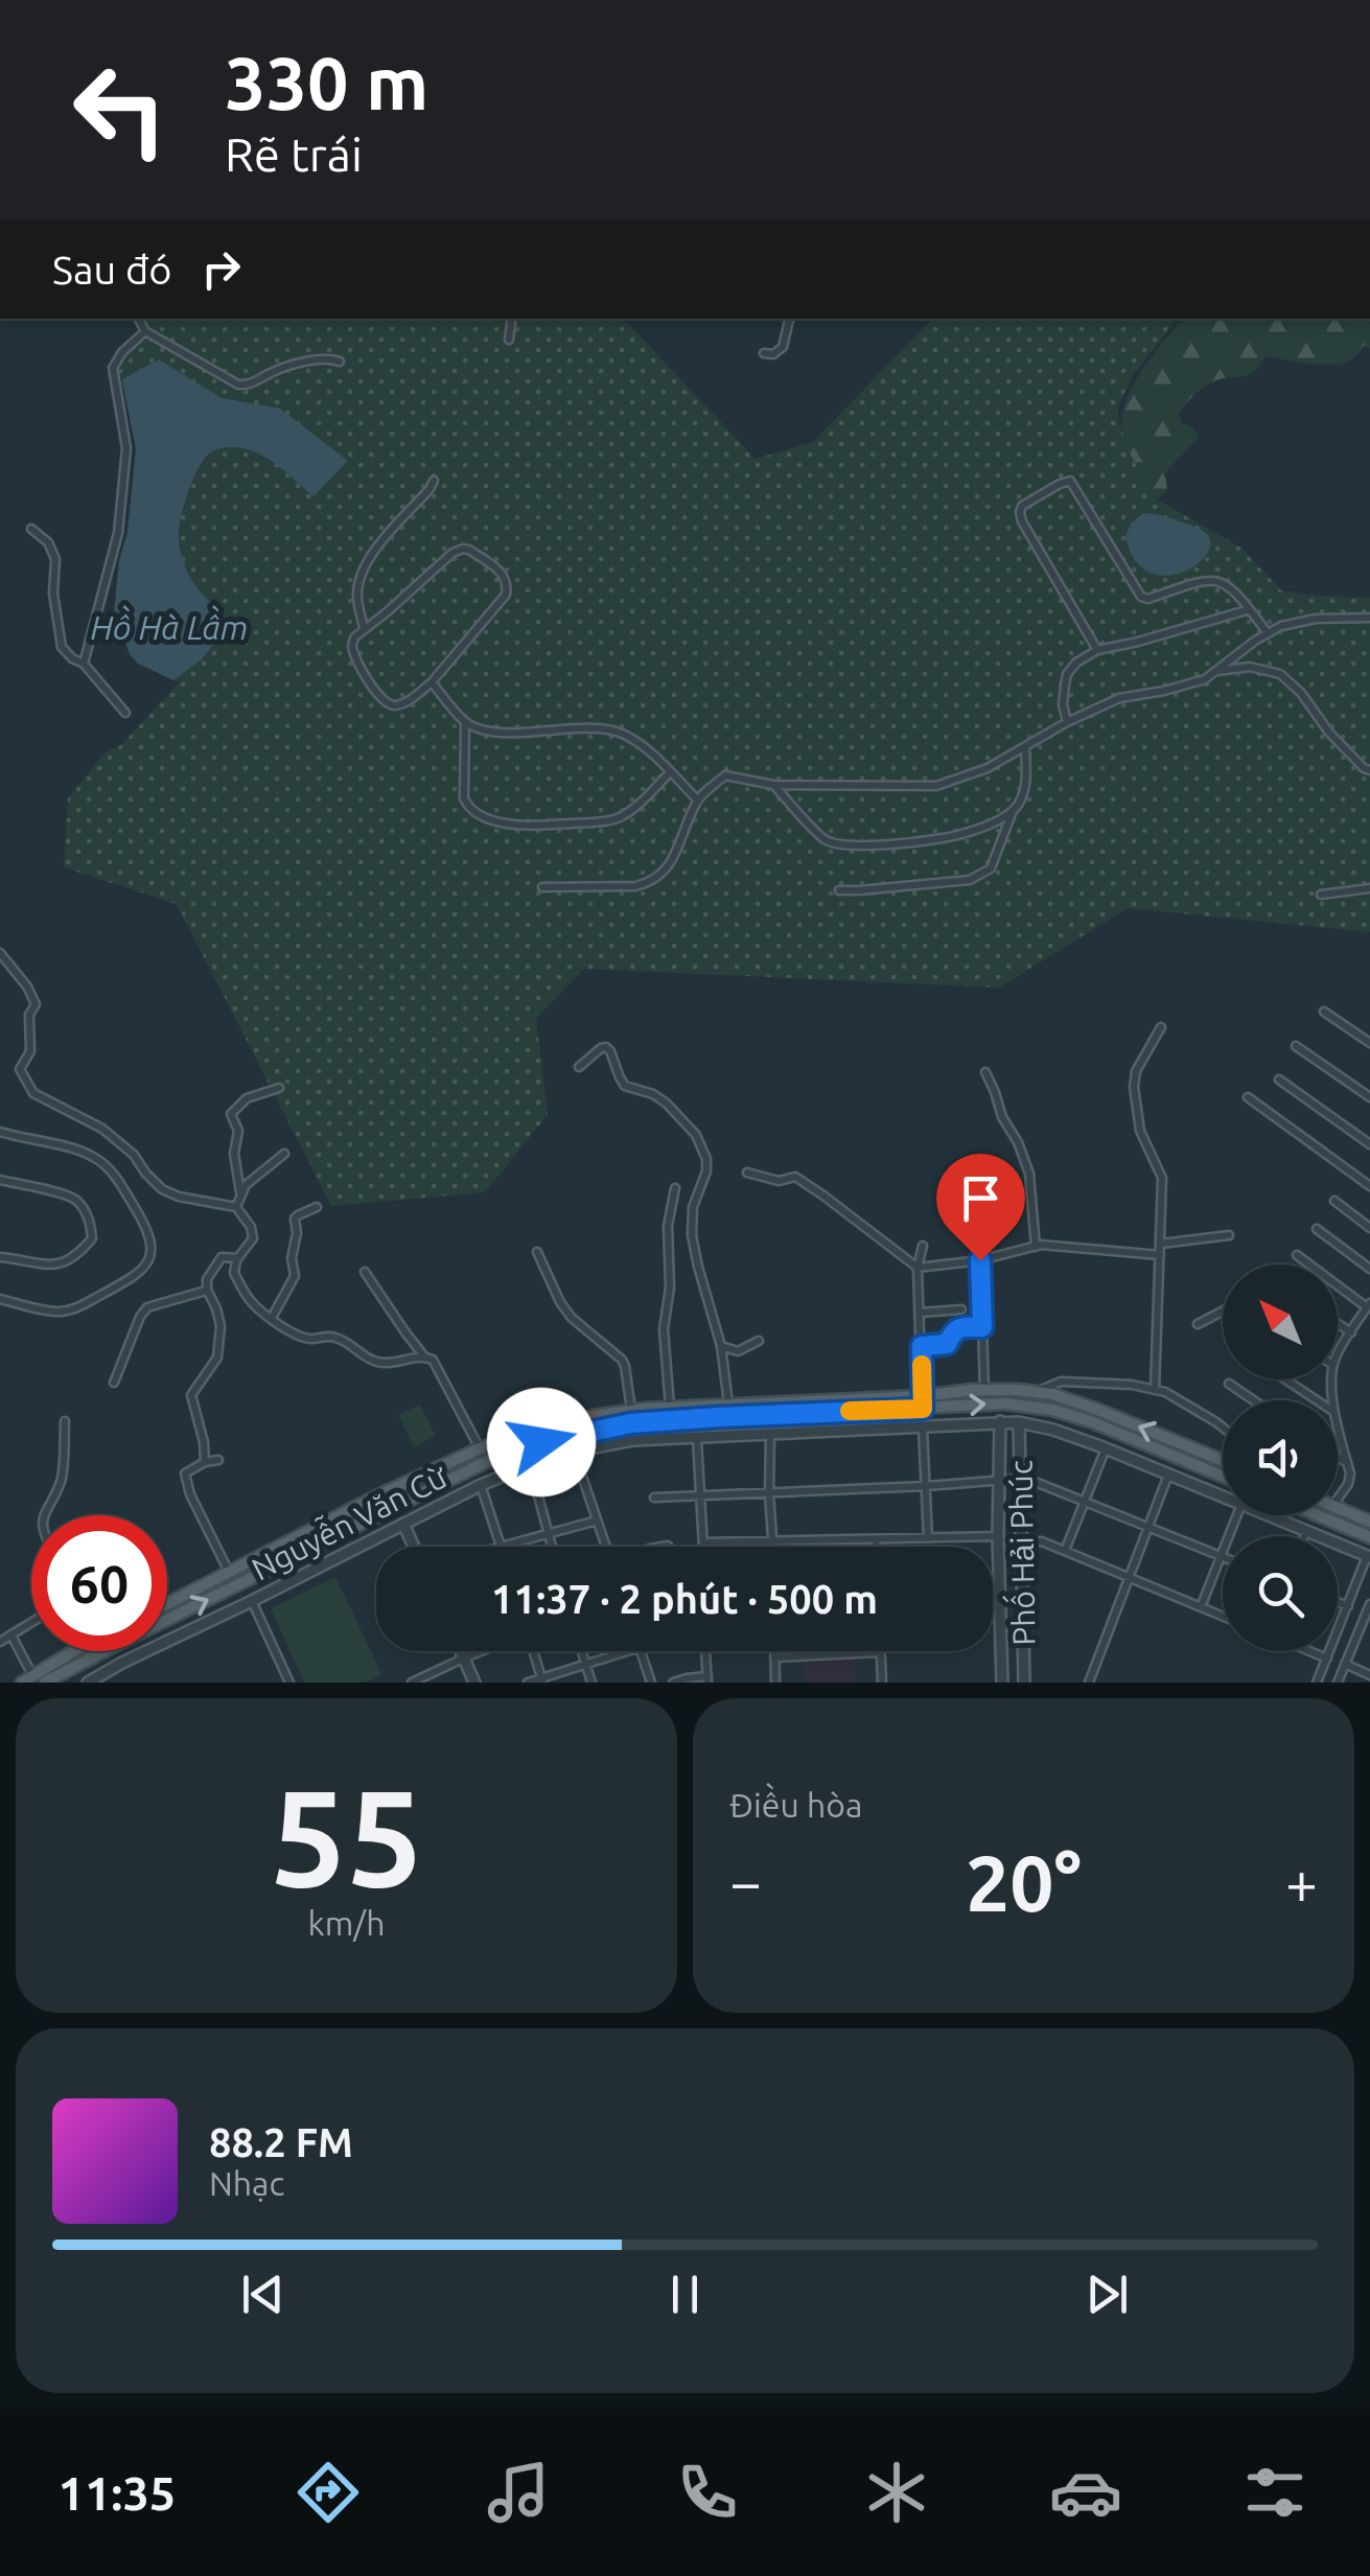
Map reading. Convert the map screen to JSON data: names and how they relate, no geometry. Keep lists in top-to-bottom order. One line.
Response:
{"streets":{"main road":["Nguyễn Văn Cừ"],"street":["Phố Hải Phúc"]},"crossings":[["Nguyễn Văn Cừ","Phố Hải Phúc"]],"water":["Hồ Hà Lầm"],"north":"top left","page":{"turn":["330 m","Rẽ trái"],"then":"Sau đó","limit":"60","trip":"11:37 · 2 phút · 500 m","tile":[["55","km/h"],"Điều hòa"],"heat":["−","20°","+"],"song":["88.2 FM","Nhạc"],"tabs":"11:35"}}
